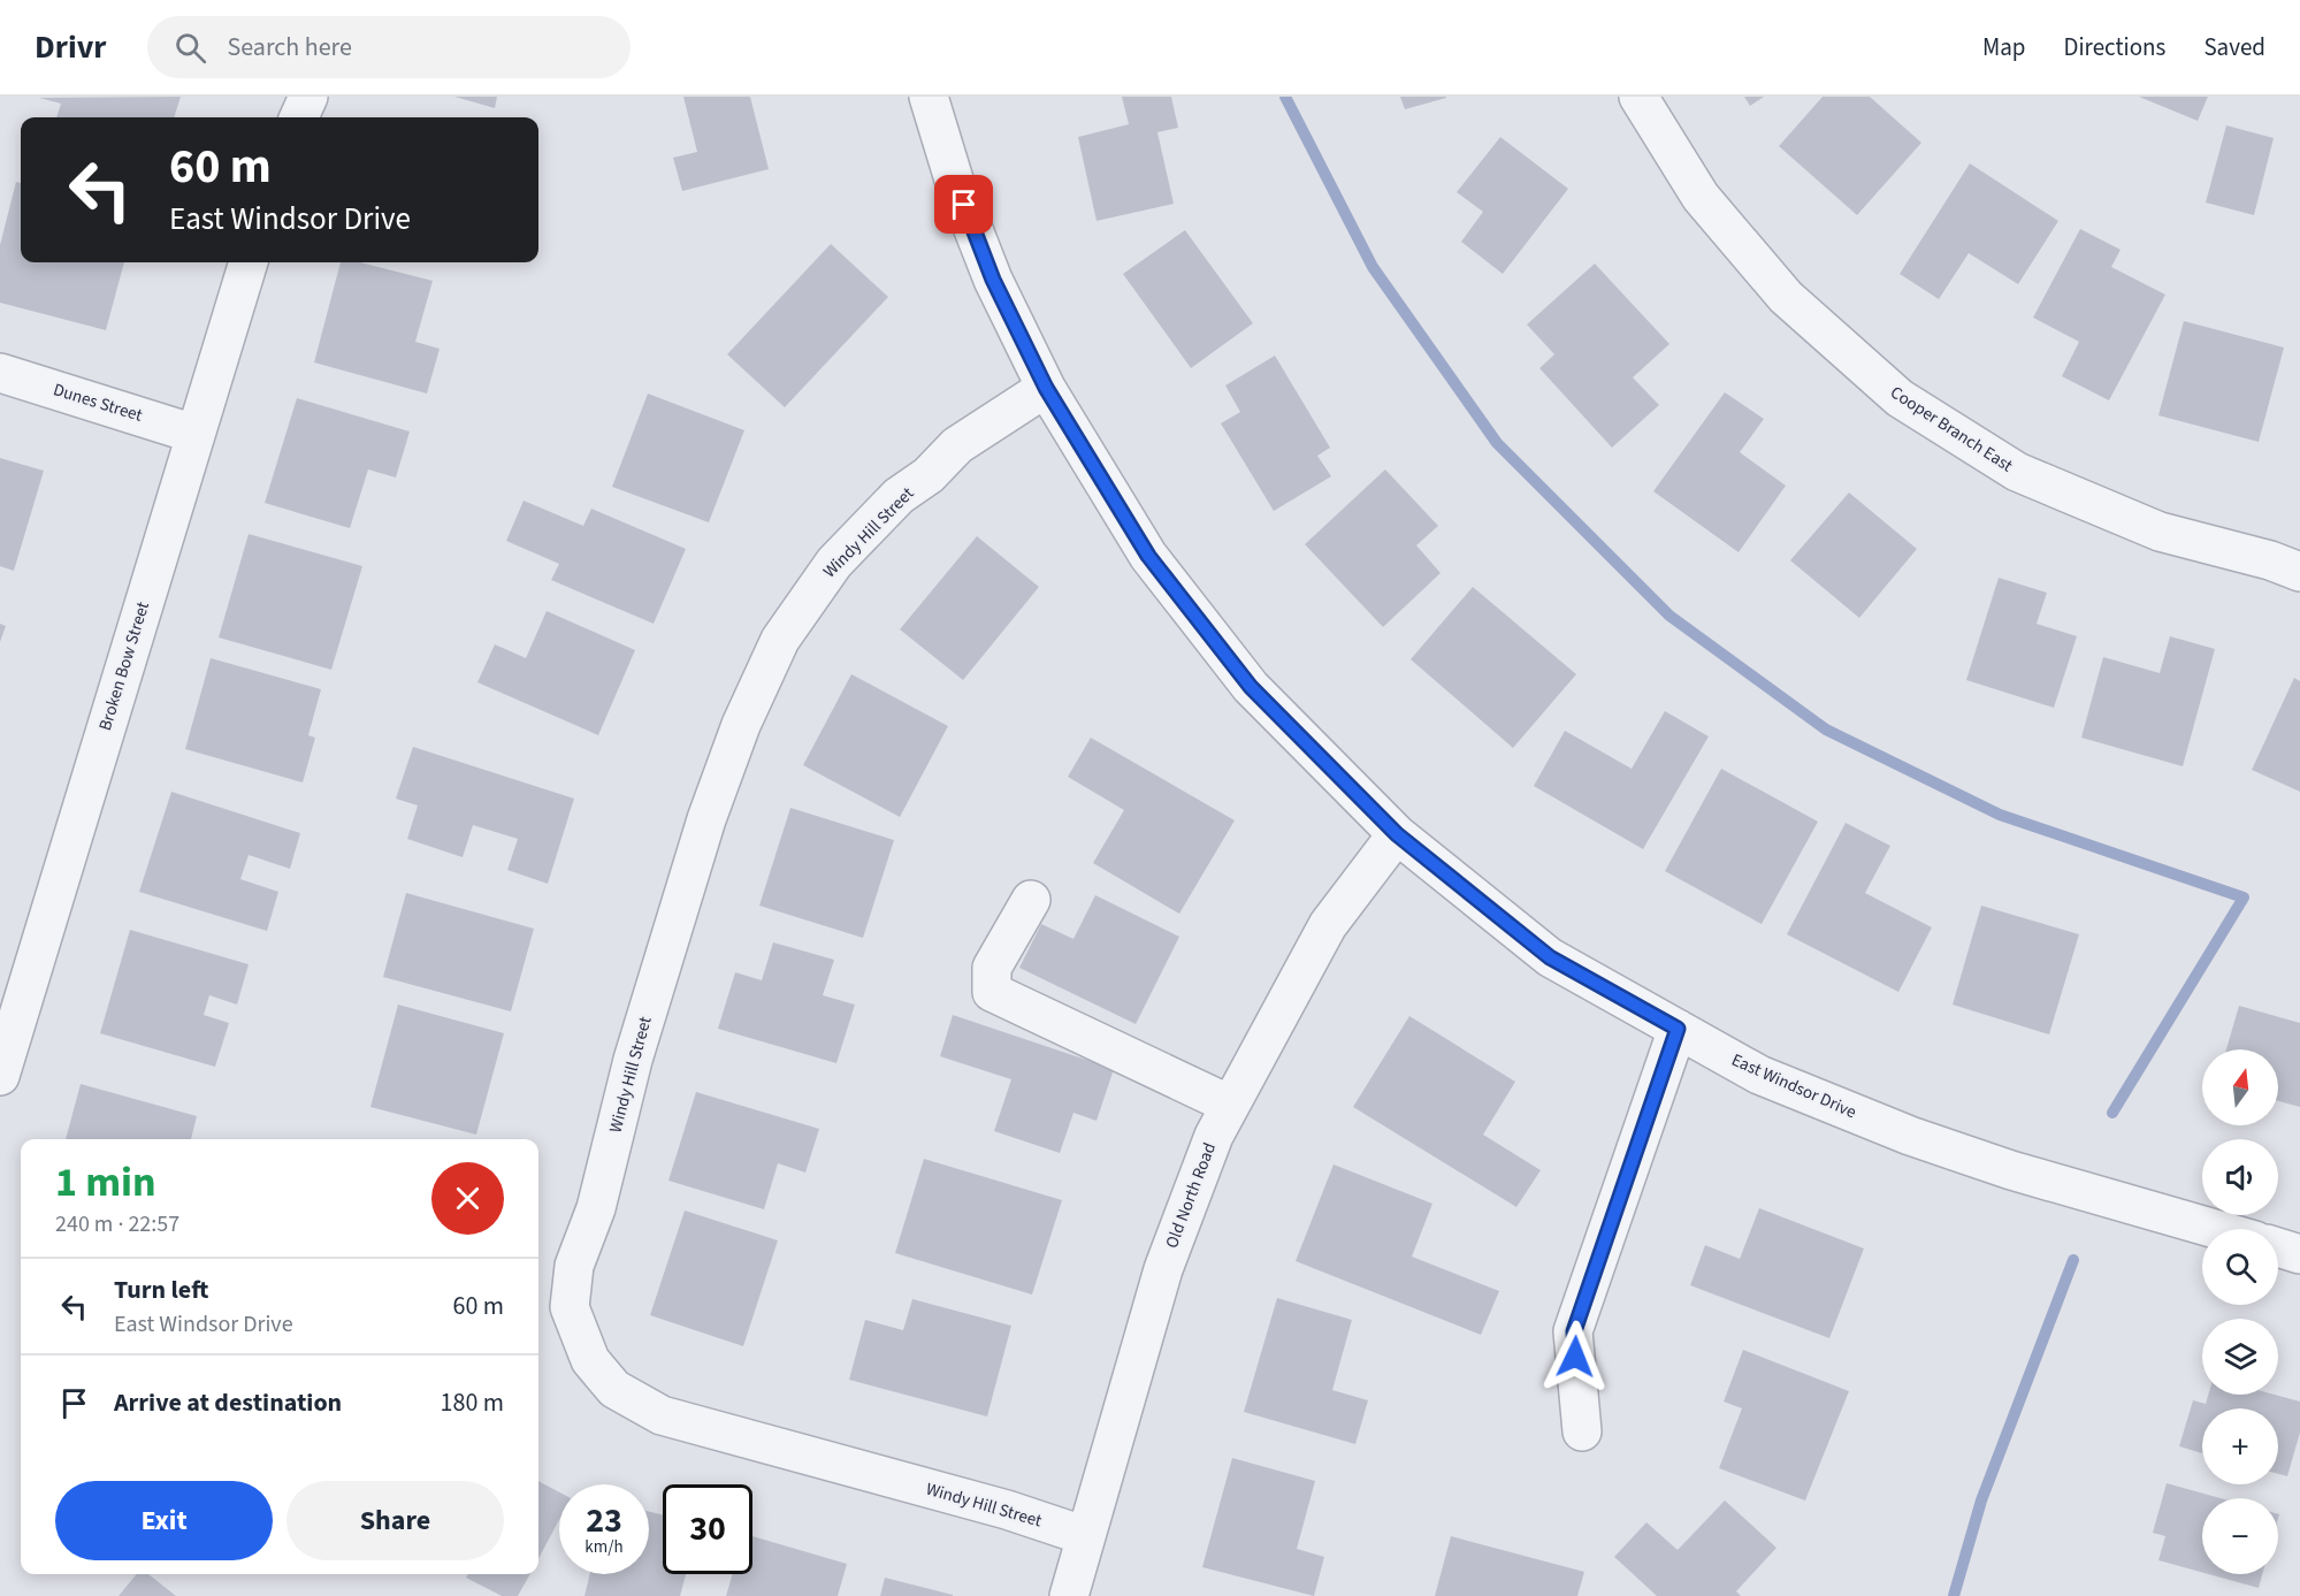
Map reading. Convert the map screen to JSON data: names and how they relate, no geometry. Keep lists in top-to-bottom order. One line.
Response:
{"streets":{"street":["Dunes Street","Cooper Branch East","Windy Hill Street","Broken Bow Street","East Windsor Drive","Old North Road"]},"crossings":[["Dunes Street","Broken Bow Street"],["Windy Hill Street","East Windsor Drive"],["Windy Hill Street","Old North Road"],["East Windsor Drive","Old North Road"]],"north":"top","page":{"header":"Drivr","search":"Search here","nav":["Map","Directions","Saved"],"turn":["60 m","East Windsor Drive"],"map_buttons":["+","−"],"heading":["1 min","240 m · 22:57"],"list":[{"name":"Turn left","note":"East Windsor Drive","value":"60 m"},{"name":"Arrive at destination","value":"180 m"}],"buttons":["Exit","Share"],"speed":"23 km/h","limit":"30"}}
